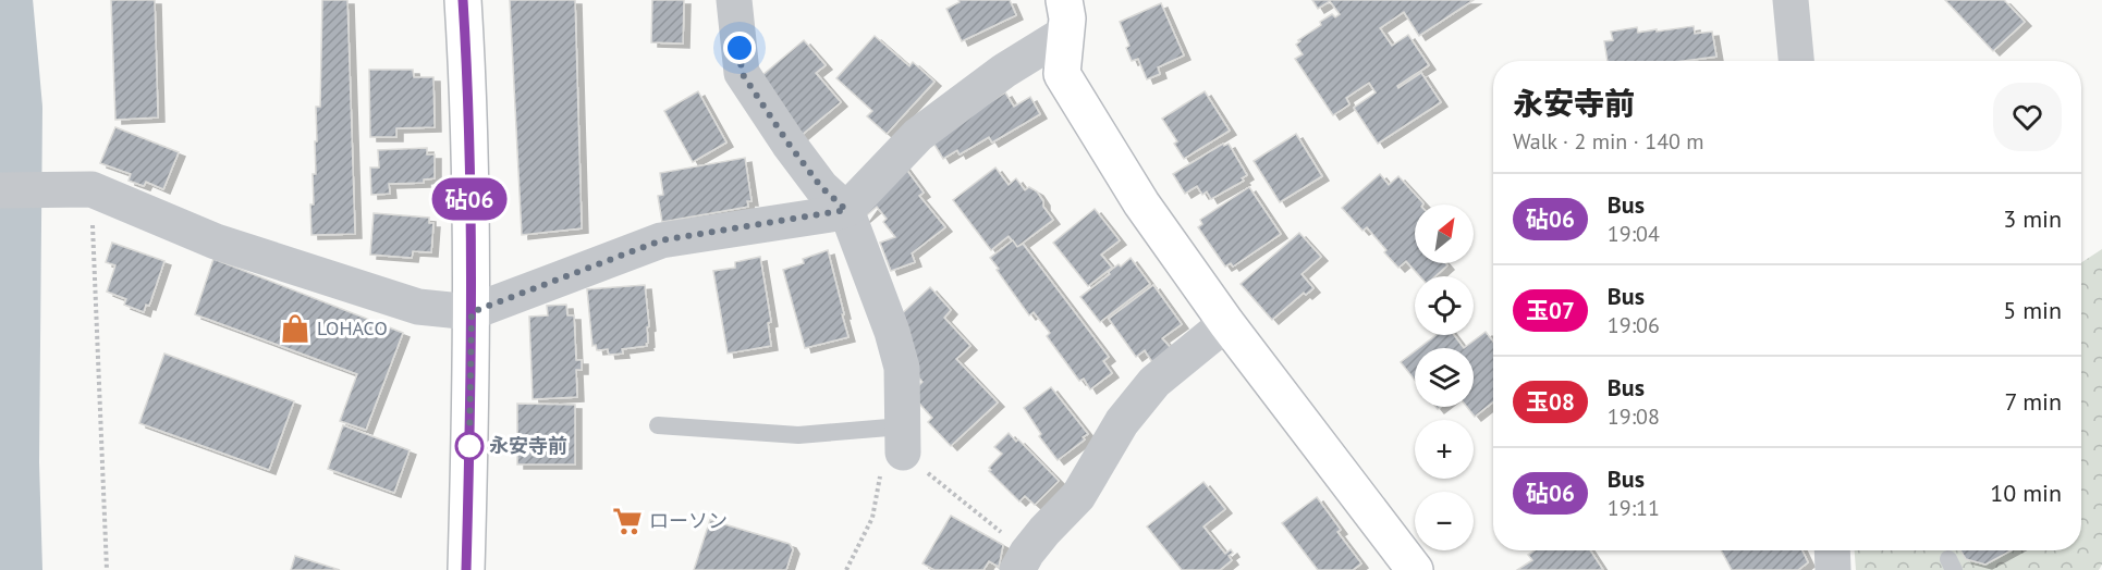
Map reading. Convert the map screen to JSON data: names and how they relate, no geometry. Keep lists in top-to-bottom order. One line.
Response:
{"places":{"shop":["LOHACO"],"other":["永安寺前"],"supermarket":["ローソン"]},"lines":["bus line 砧06"],"north":"top right","page":{"on_map":"砧06","heading":["永安寺前","Walk · 2 min · 140 m"],"list":[{"mark":"砧06","name":"Bus","note":"19:04","value":"3 min"},{"mark":"玉07","name":"Bus","note":"19:06","value":"5 min"},{"mark":"玉08","name":"Bus","note":"19:08","value":"7 min"},{"mark":"砧06","name":"Bus","note":"19:11","value":"10 min"}],"map_buttons":["+","−"]}}
